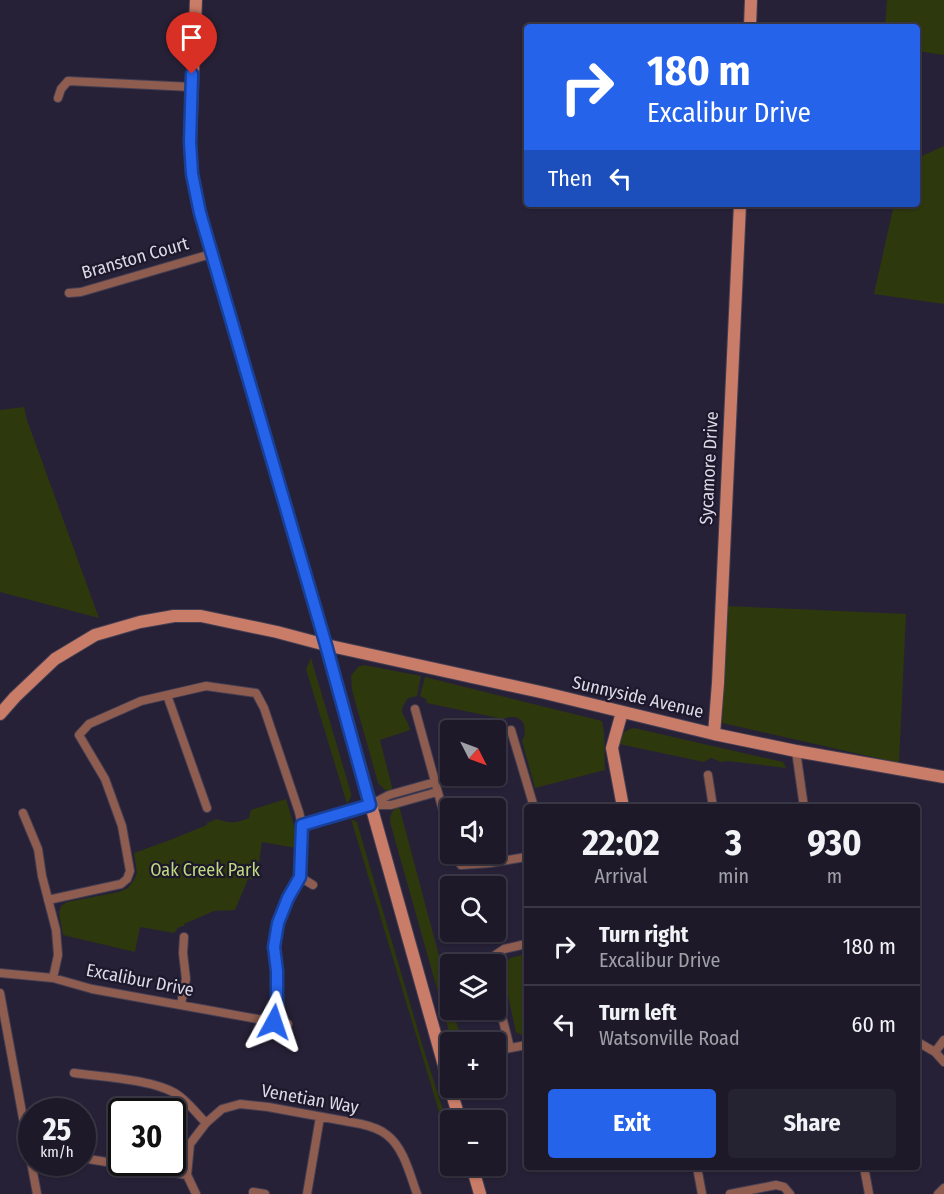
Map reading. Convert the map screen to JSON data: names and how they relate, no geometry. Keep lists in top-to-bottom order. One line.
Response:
{"streets":{"main road":["Sycamore Drive","Sunnyside Avenue"],"street":["Branston Court","Excalibur Drive","Venetian Way"]},"crossings":[["Sycamore Drive","Sunnyside Avenue"]],"parks":["Oak Creek Park"],"north":"bottom right","page":{"turn":["180 m","Excalibur Drive"],"then":"Then","map_buttons":["+","−"],"eta":["22:02","Arrival","3","min","930","m"],"list":[{"name":"Turn right","note":"Excalibur Drive","value":"180 m"},{"name":"Turn left","note":"Watsonville Road","value":"60 m"}],"buttons":["Exit","Share"],"speed":"25 km/h","limit":"30"}}
